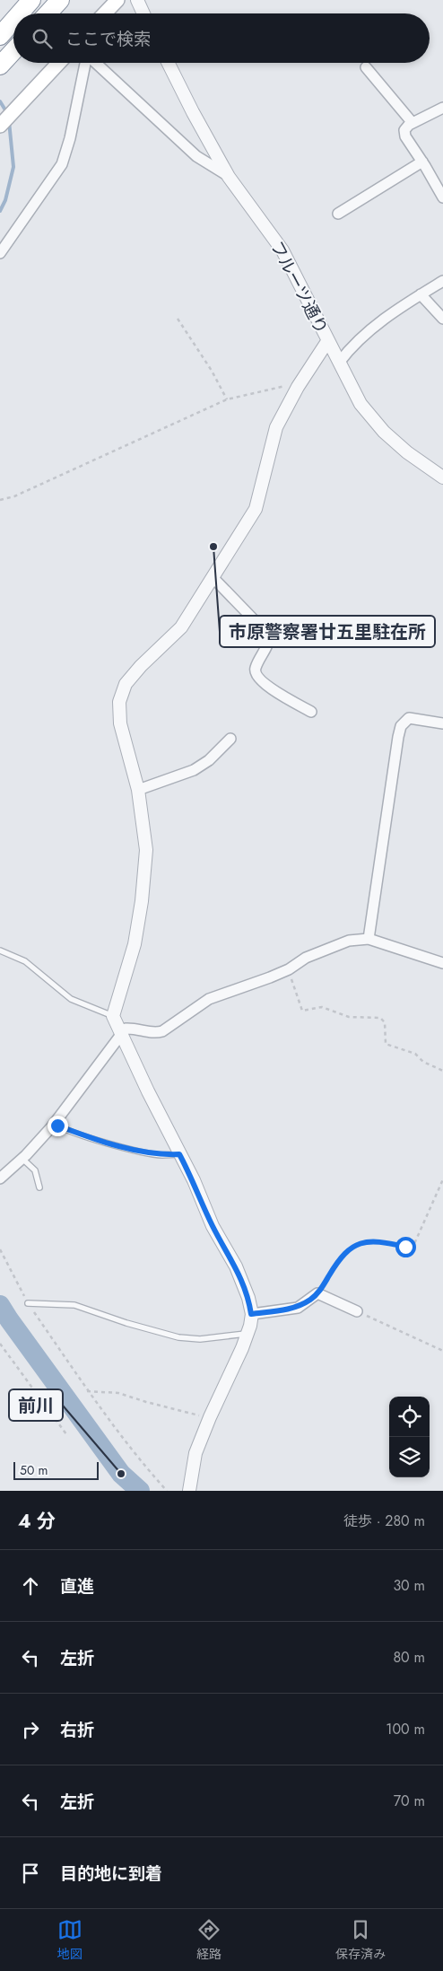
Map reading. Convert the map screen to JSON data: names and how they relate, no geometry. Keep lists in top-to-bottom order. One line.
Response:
{"streets":{"street":["フルーツ通り"]},"places":["市原警察署廿五里駐在所","前川"],"scale_bar":"50 m","page":{"search":"ここで検索","scale":"50 m","heading":["4 分","徒歩 · 280 m"],"list":[["直進","30 m"],["左折","80 m"],["右折","100 m"],["左折","70 m"],"目的地に到着"],"nav":["地図","経路","保存済み"]}}
